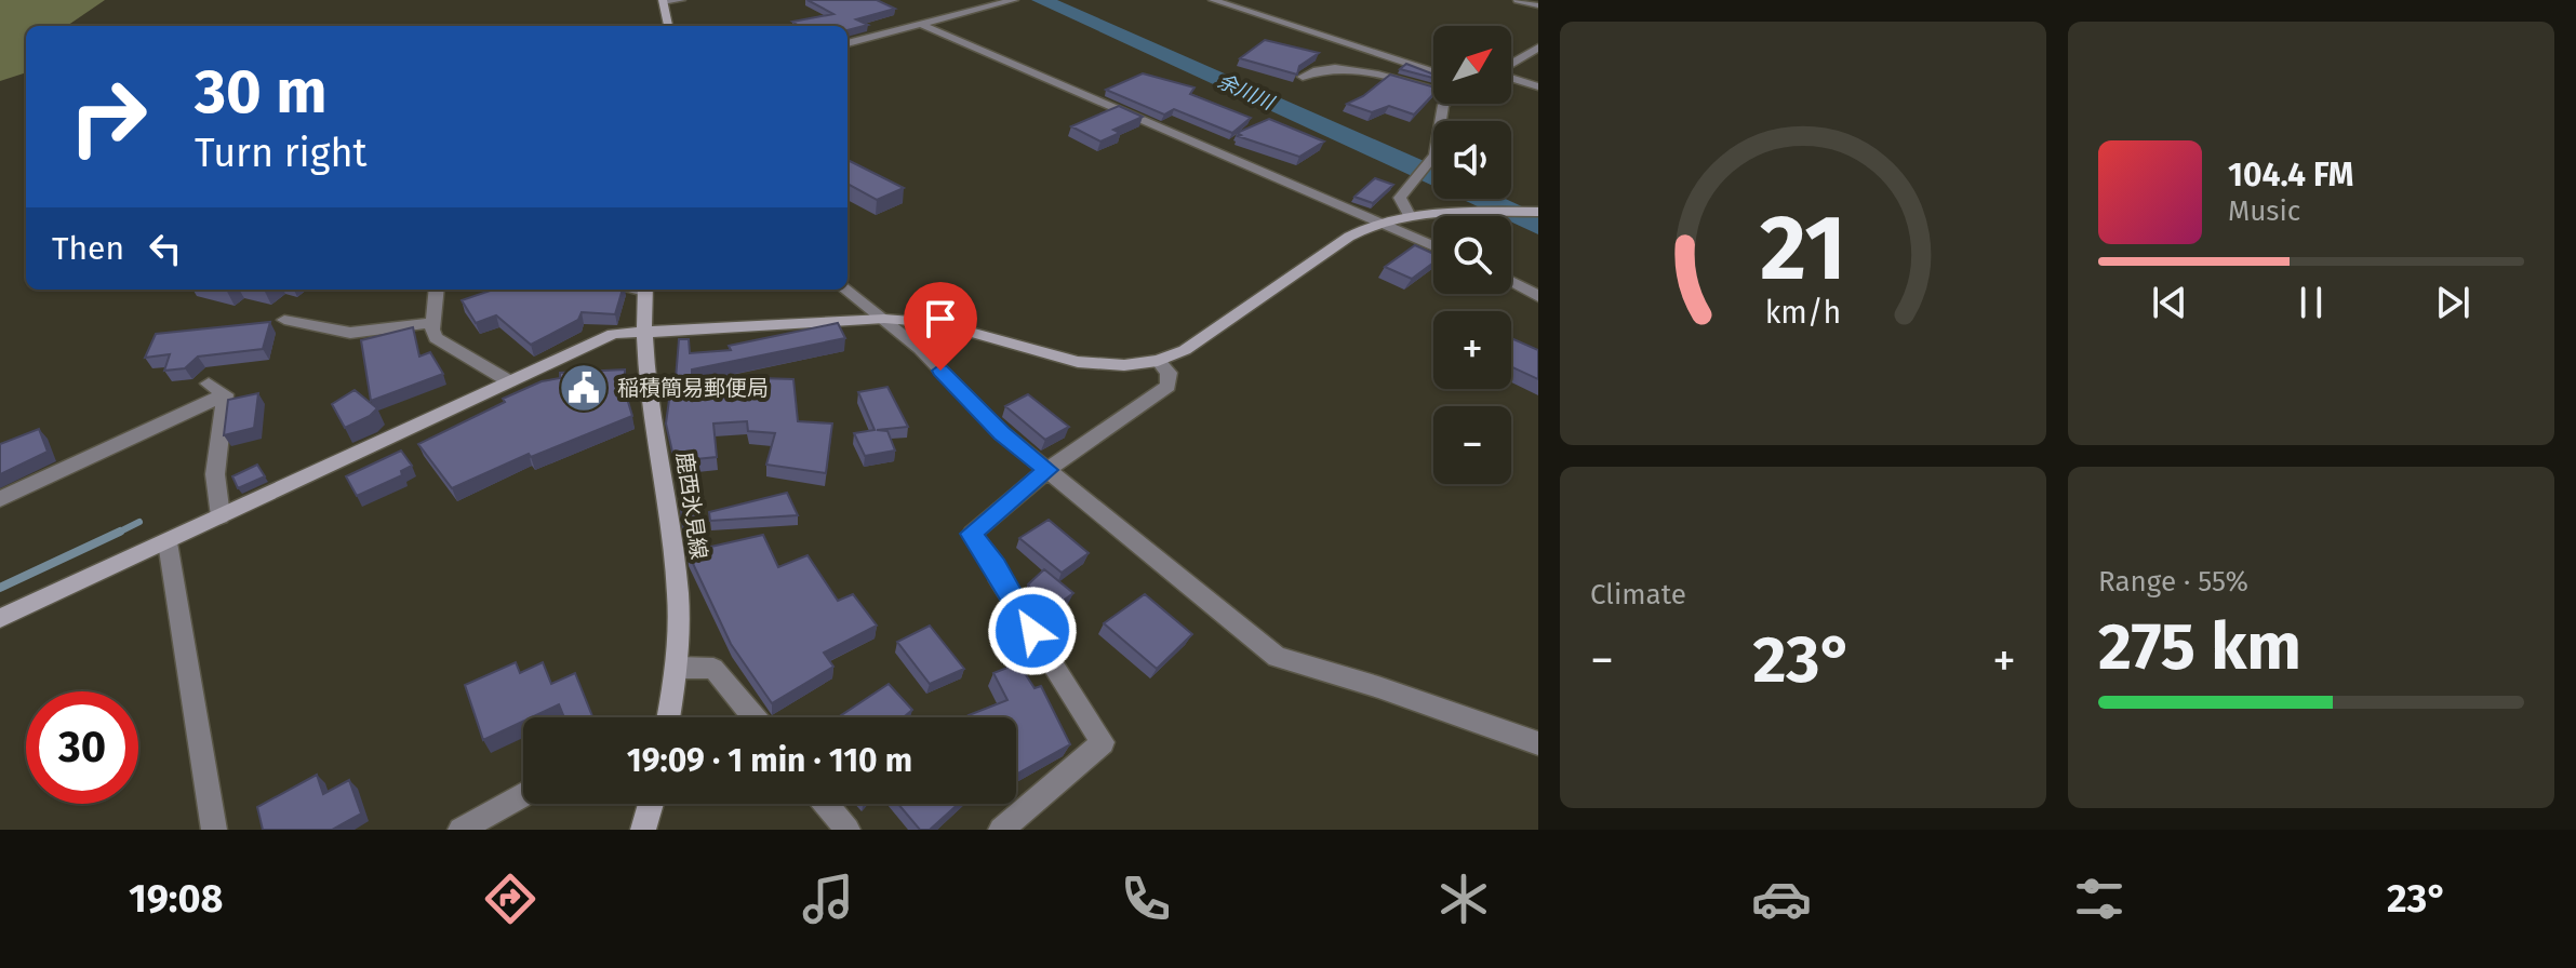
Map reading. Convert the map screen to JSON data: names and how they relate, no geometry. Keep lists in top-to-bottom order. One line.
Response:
{"streets":{"street":["鹿西氷見線"]},"water":["余川川"],"places":{"public building":["稲積簡易郵便局"]},"north":"top right","page":{"map_buttons":["+","−"],"turn":["30 m","Turn right"],"song":["104.4 FM","Music"],"then":"Then","tile":["Climate",["Range · 55%","275 km"]],"heat":["−","23°","+"],"limit":"30","trip":"19:09 · 1 min · 110 m","tabs":["19:08","23°"],"gauge":["21","km/h"]}}
